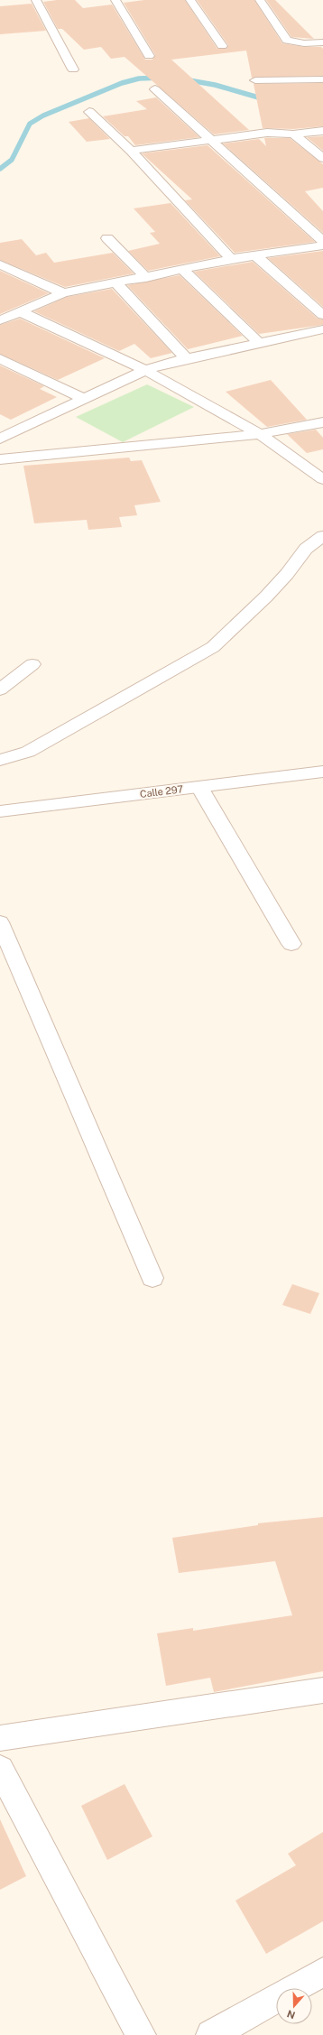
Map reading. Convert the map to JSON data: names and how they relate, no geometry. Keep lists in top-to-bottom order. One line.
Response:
{"streets":{"street":["Calle 297"]},"north":"bottom"}
